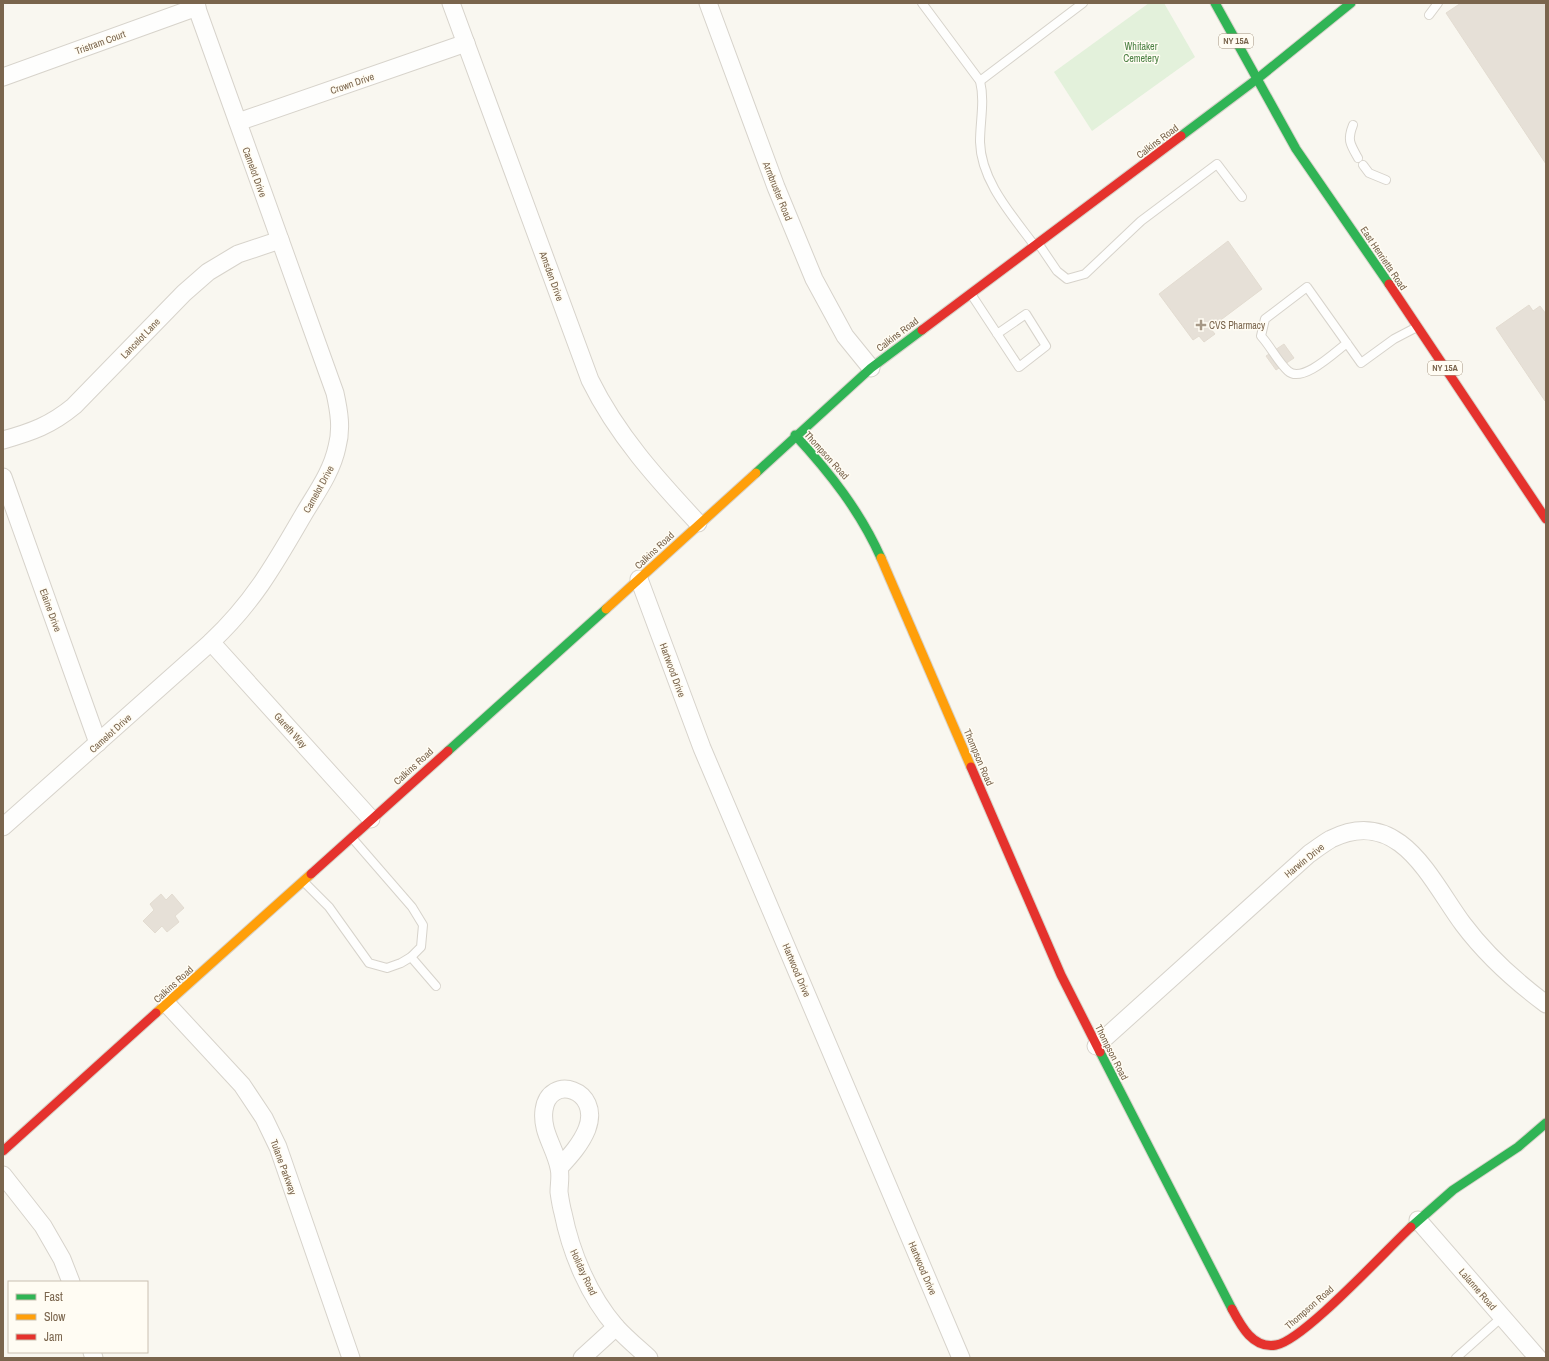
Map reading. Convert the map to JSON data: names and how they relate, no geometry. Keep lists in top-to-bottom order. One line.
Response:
{"streets":{"main road":["NY 15A","Calkins Road","East Henrietta Road","Thompson Road"],"street":["Tristram Court","Crown Drive","Camelot Drive","Armbruster Road","Amsden Drive","Lancelot Lane","Elaine Drive","Hartwood Drive","Gareth Way","Harwin Drive","Tulane Parkway","Holiday Road","Lalanne Road"]},"crossings":[["Tristram Court","Camelot Drive"],["Crown Drive","Camelot Drive"],["Crown Drive","Amsden Drive"],["Calkins Road","Armbruster Road"],["Calkins Road","East Henrietta Road"],["Calkins Road","Amsden Drive"],["Calkins Road","Thompson Road"],["Calkins Road","Hartwood Drive"],["Calkins Road","Gareth Way"],["Calkins Road","Tulane Parkway"],["Camelot Drive","Lancelot Lane"],["Camelot Drive","Elaine Drive"],["Camelot Drive","Gareth Way"],["Thompson Road","Harwin Drive"],["Thompson Road","Lalanne Road"]],"parks":["Whitaker Cemetery"],"places":{"health":["CVS Pharmacy"]},"legend":["Fast","Slow","Jam"]}
